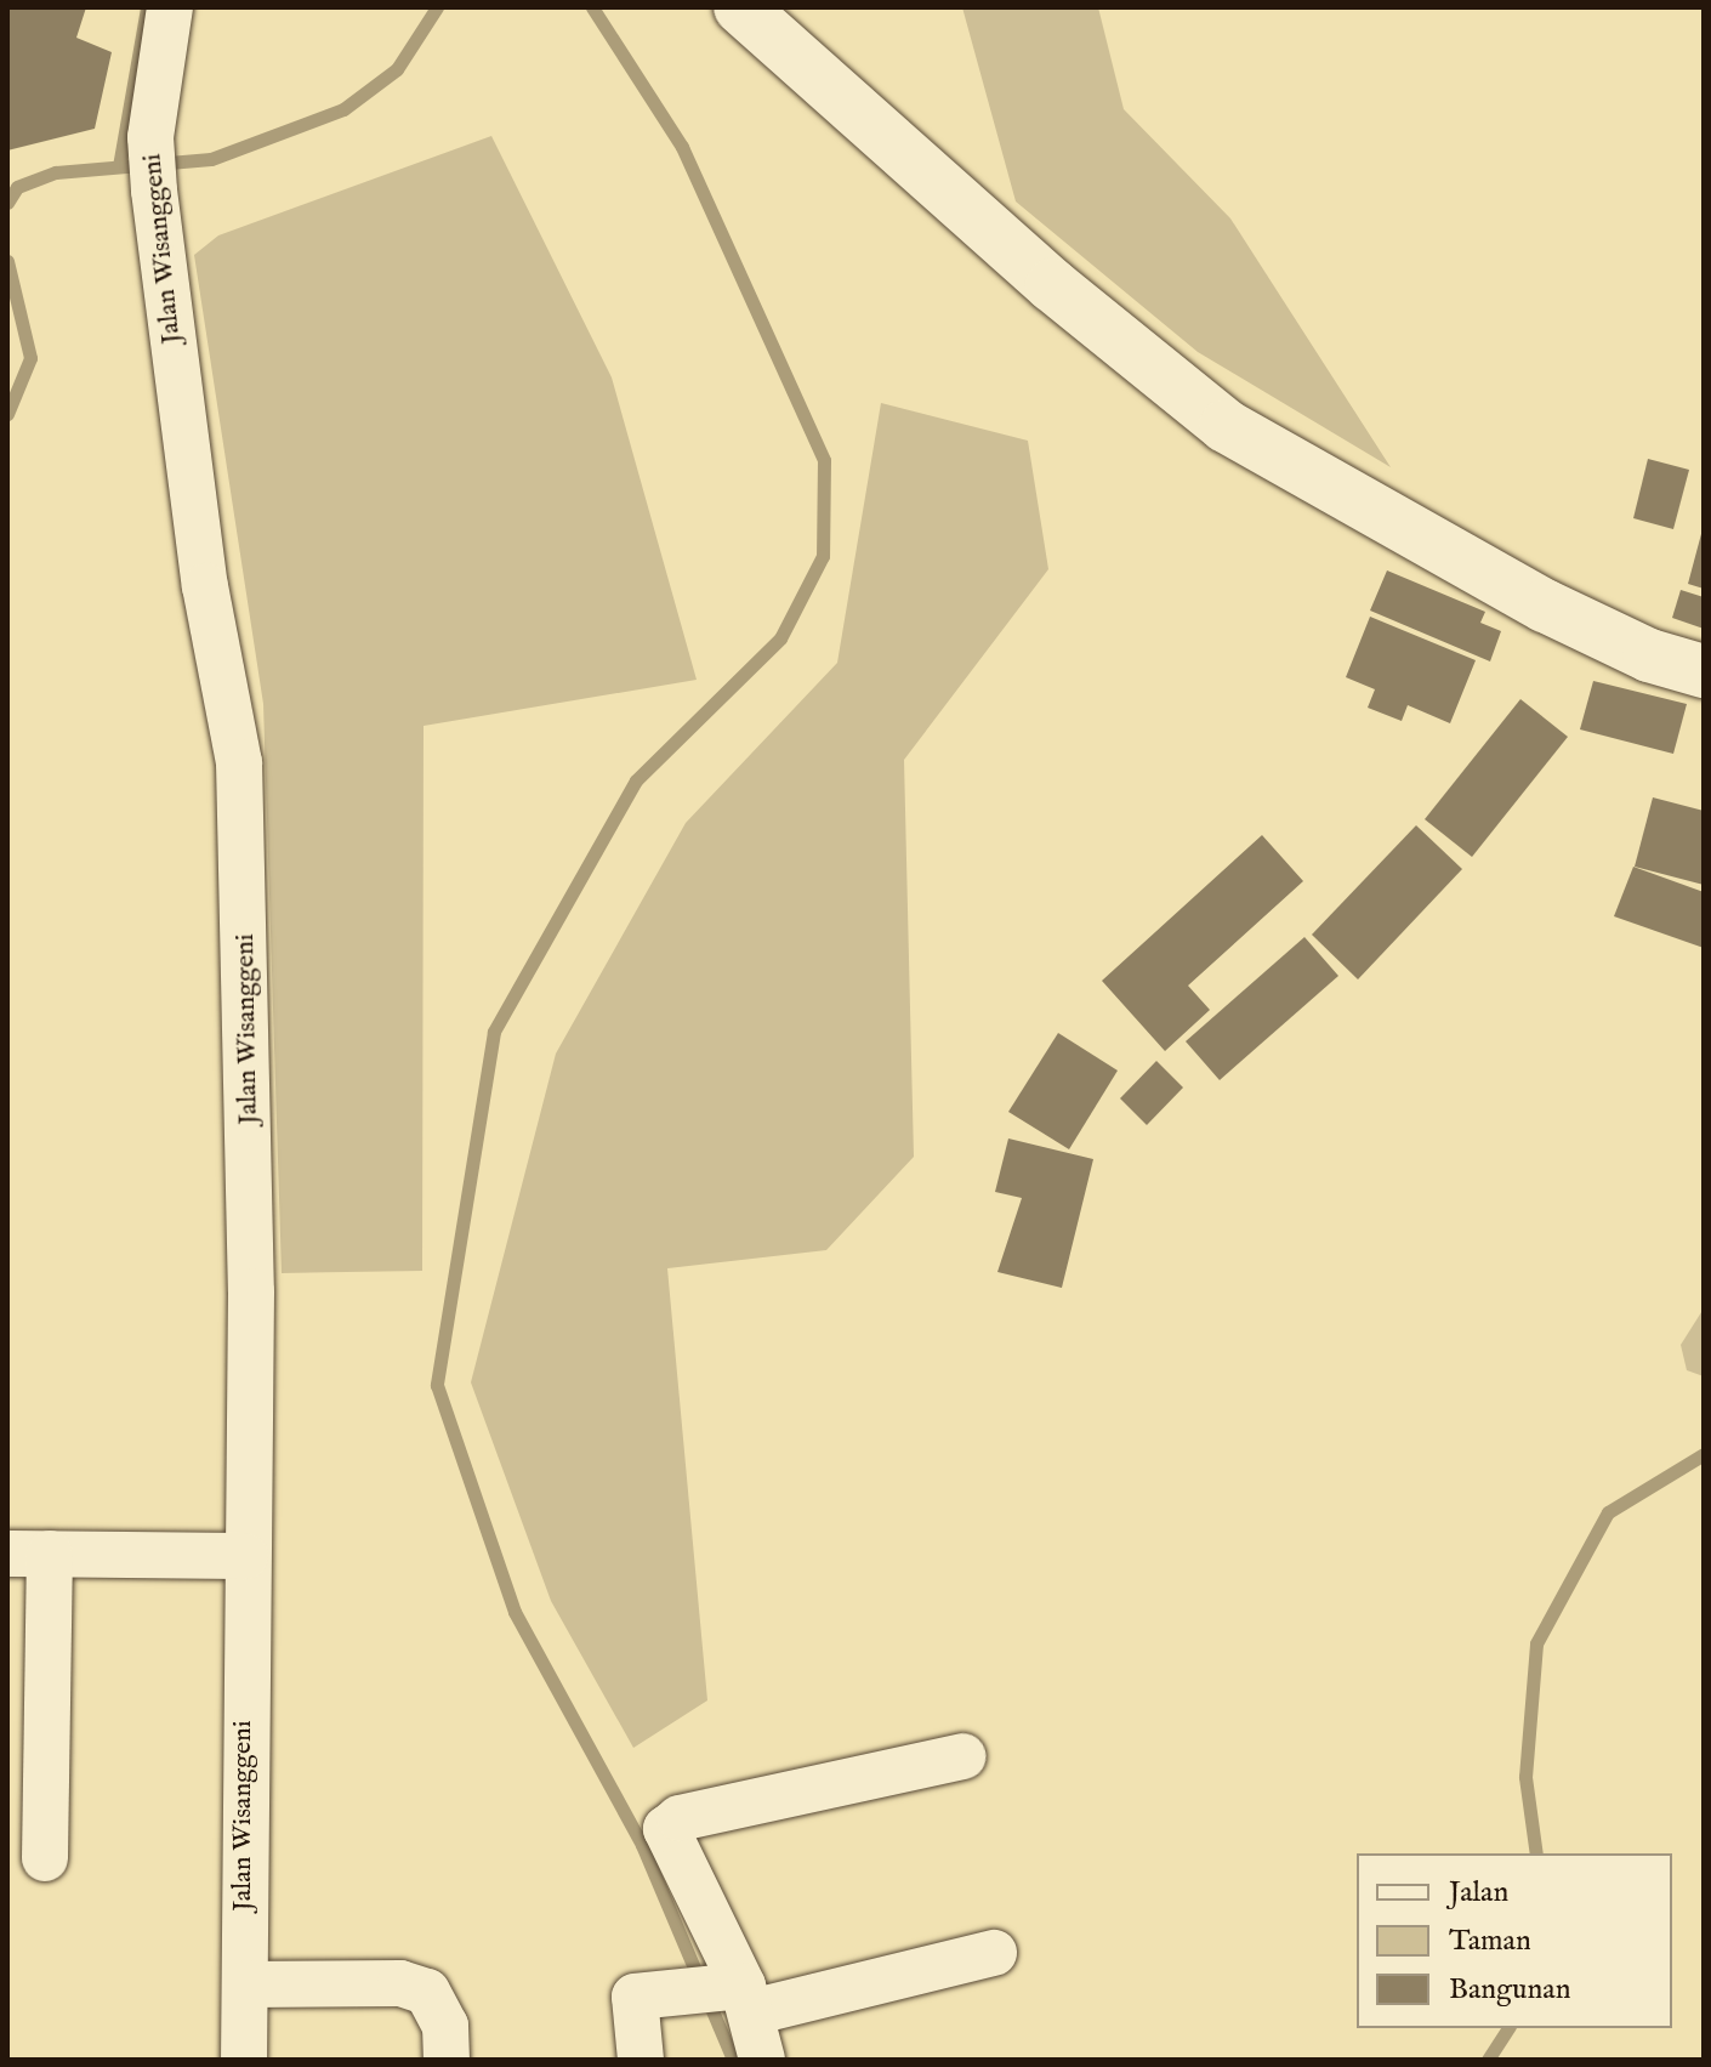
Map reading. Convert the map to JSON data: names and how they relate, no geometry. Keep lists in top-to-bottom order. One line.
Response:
{"streets":{"street":["Jalan Wisanggeni"]},"legend":["Jalan","Taman","Bangunan"]}
